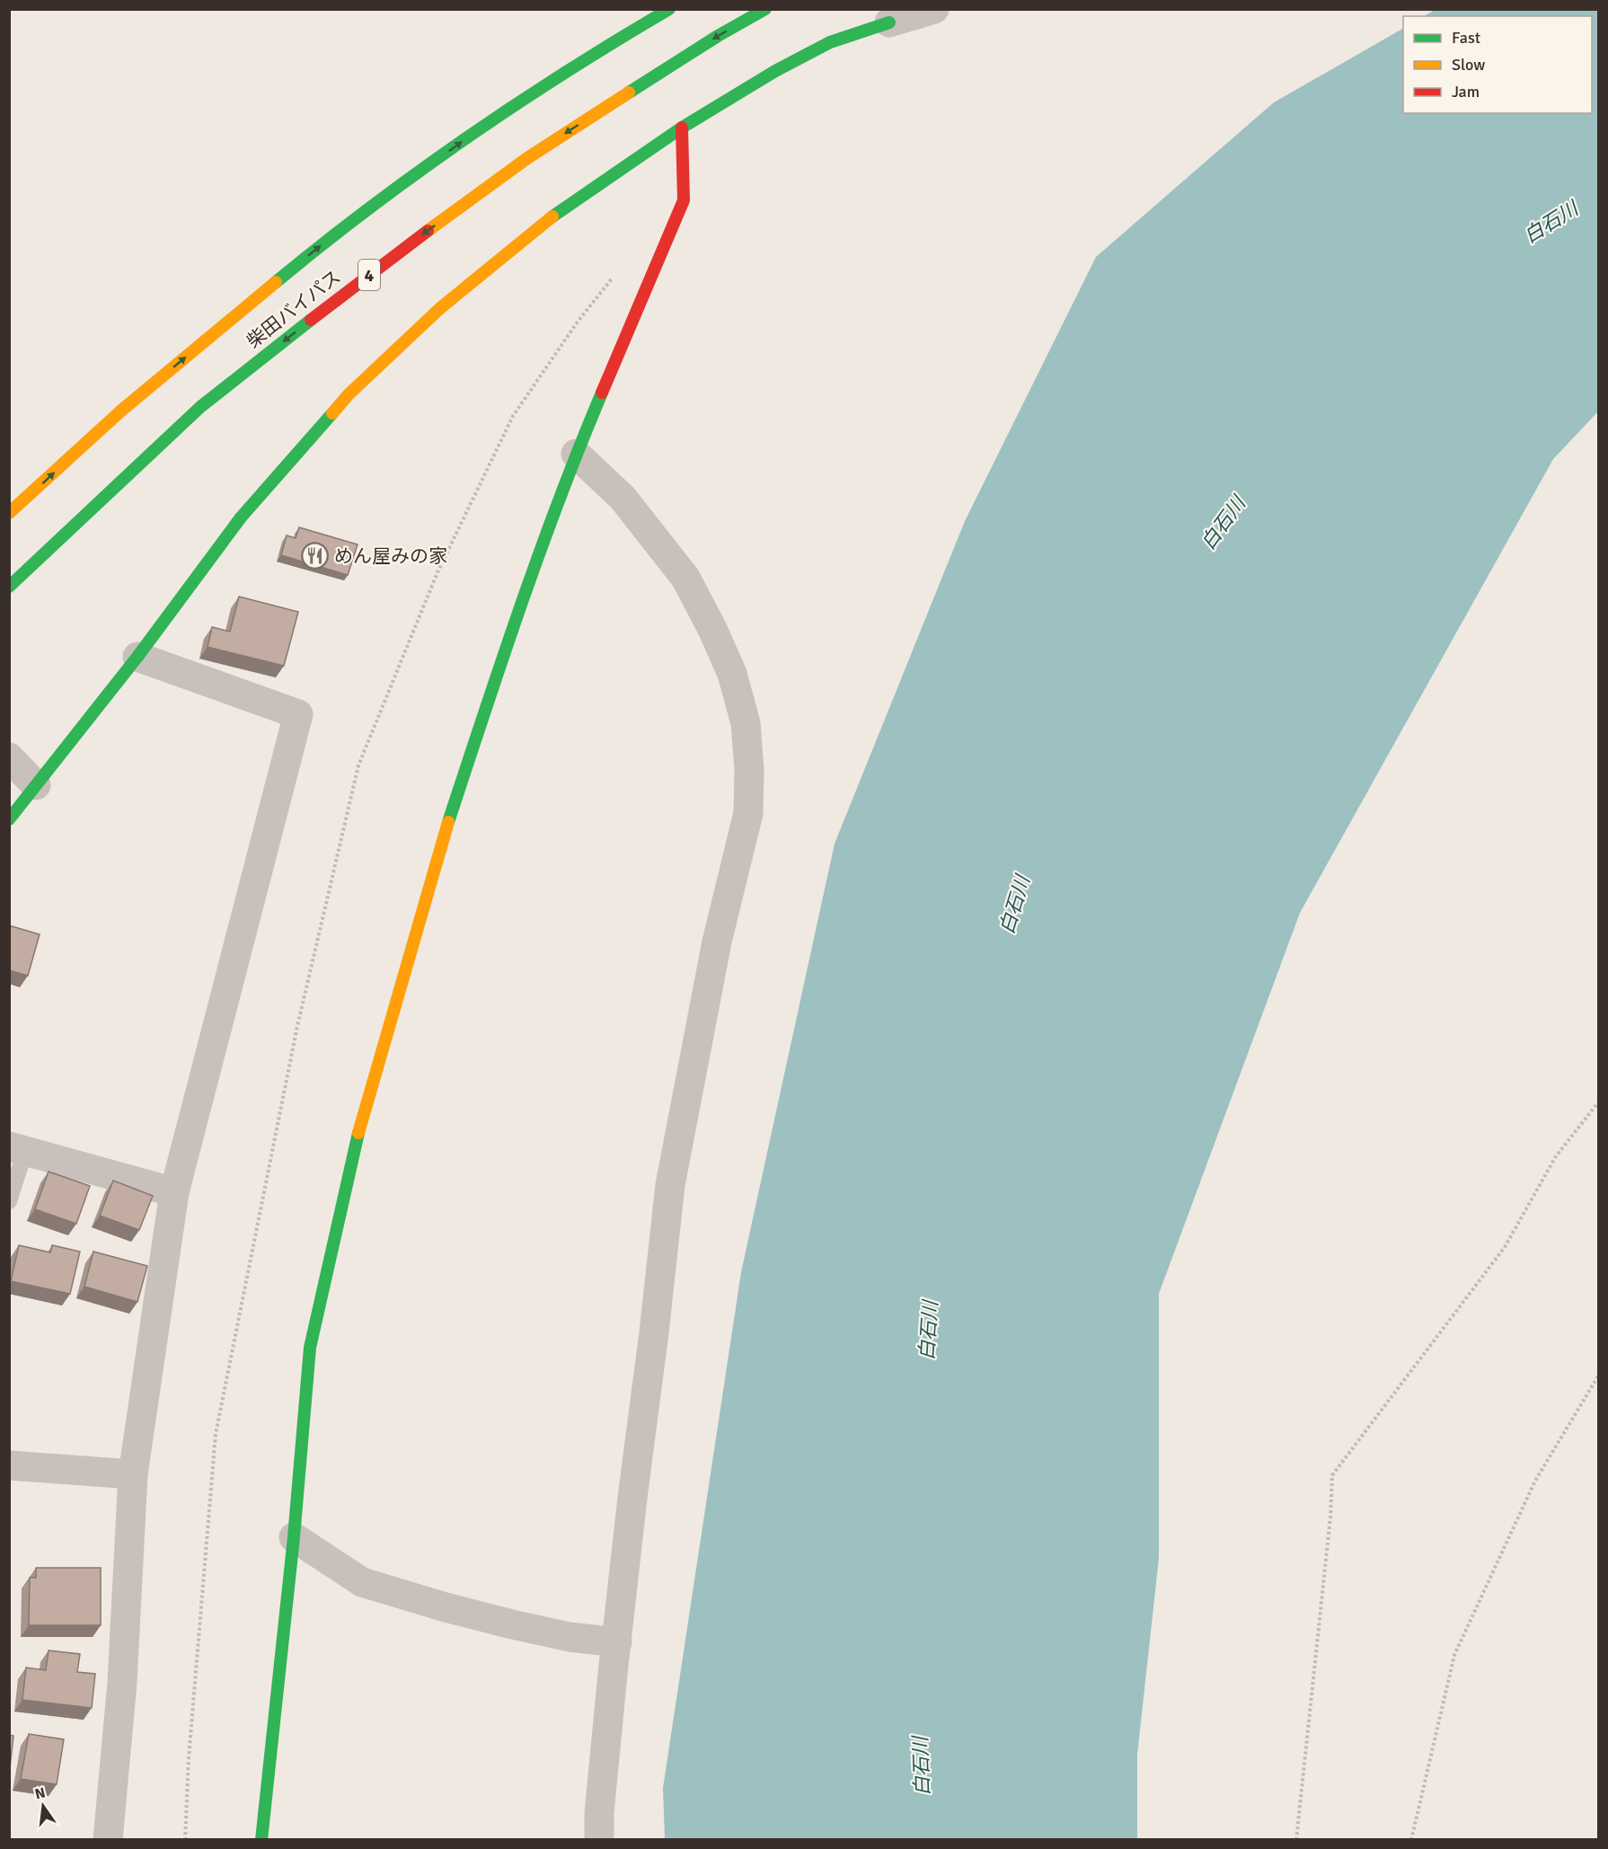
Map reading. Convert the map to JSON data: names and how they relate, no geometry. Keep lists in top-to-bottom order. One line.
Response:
{"streets":{"main road":["4","柴田バイパス"]},"water":["白石川"],"places":{"restaurant":["めん屋みの家"]},"legend":["Fast","Slow","Jam"],"north":"top"}
